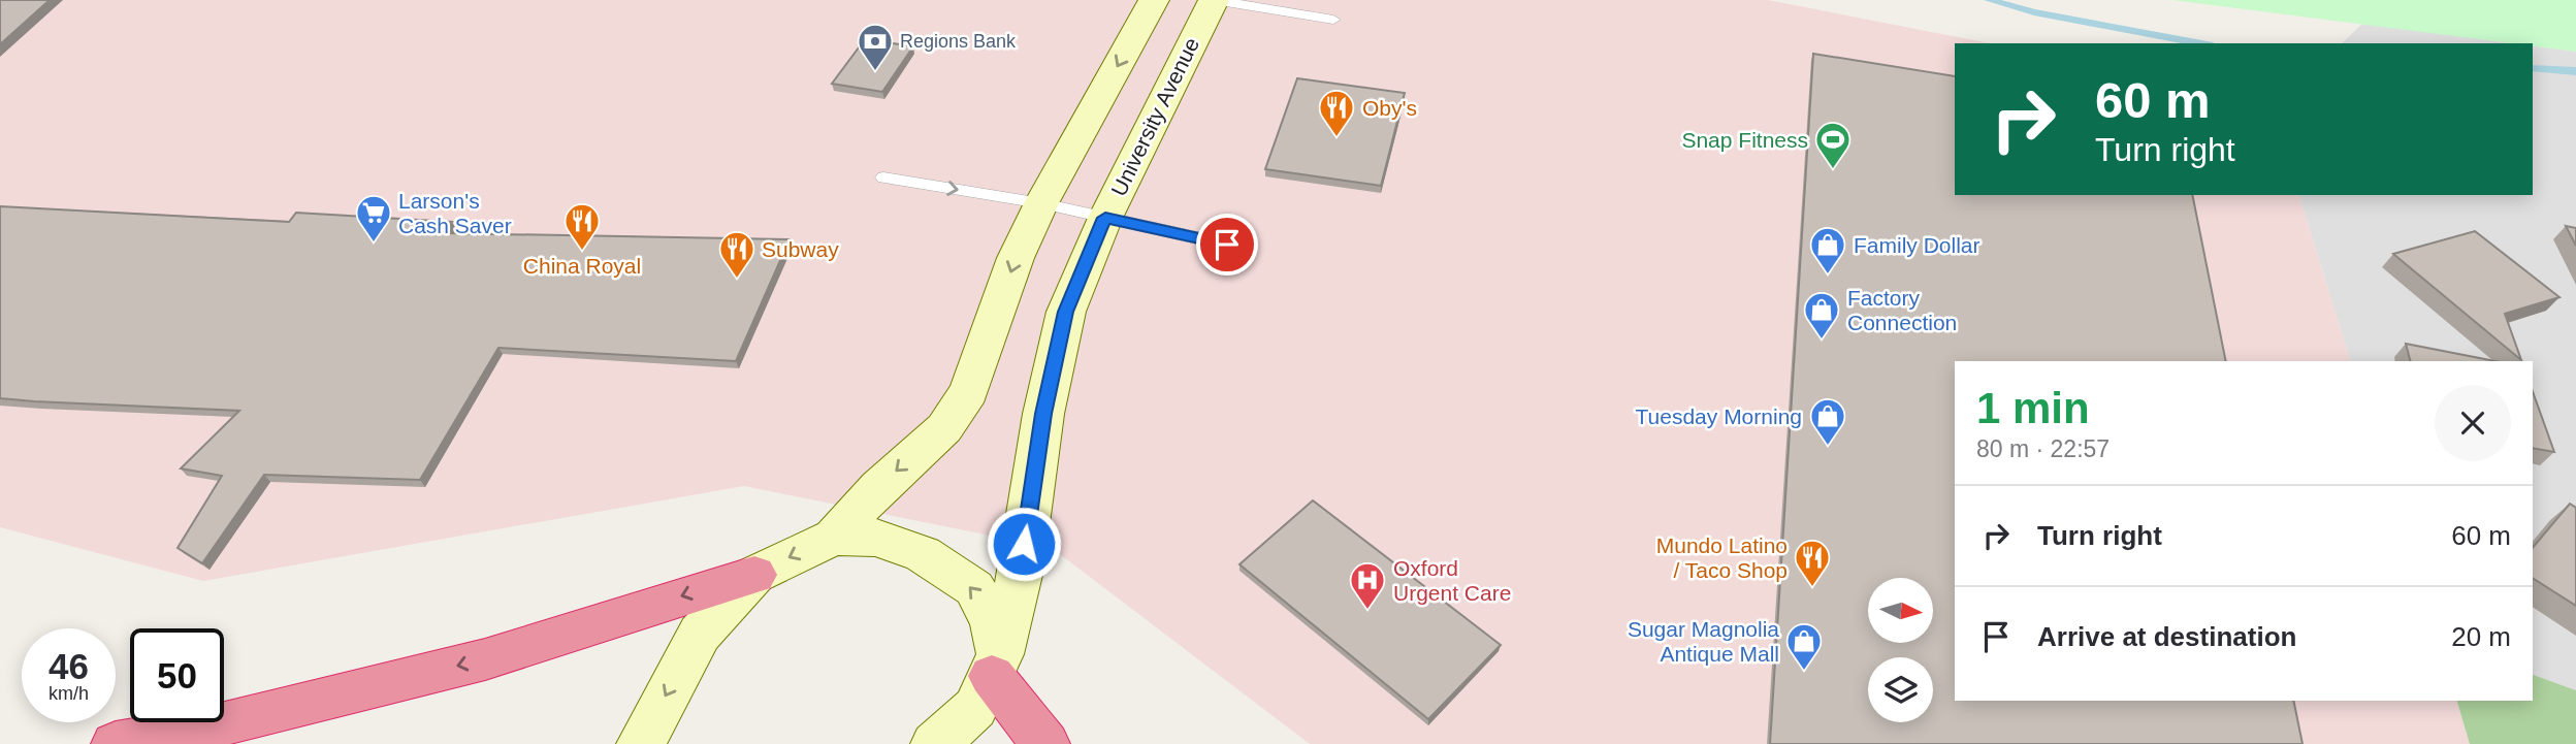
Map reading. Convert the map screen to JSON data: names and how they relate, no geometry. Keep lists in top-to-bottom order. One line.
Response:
{"streets":{"main road":["University Avenue"]},"places":{"bank":["Regions Bank"],"restaurant":["Oby's","China Royal","Subway","Mundo Latino / Taco Shop"],"sports":["Snap Fitness"],"supermarket":["Larson's Cash Saver"],"shop":["Family Dollar","Factory Connection","Tuesday Morning","Sugar Magnolia Antique Mall"],"hospital":["Oxford Urgent Care"]},"north":"right","page":{"turn":["60 m","Turn right"],"heading":["1 min","80 m · 22:57"],"list":[{"name":"Turn right","value":"60 m"},{"name":"Arrive at destination","value":"20 m"}],"speed":"46 km/h","limit":"50"}}
